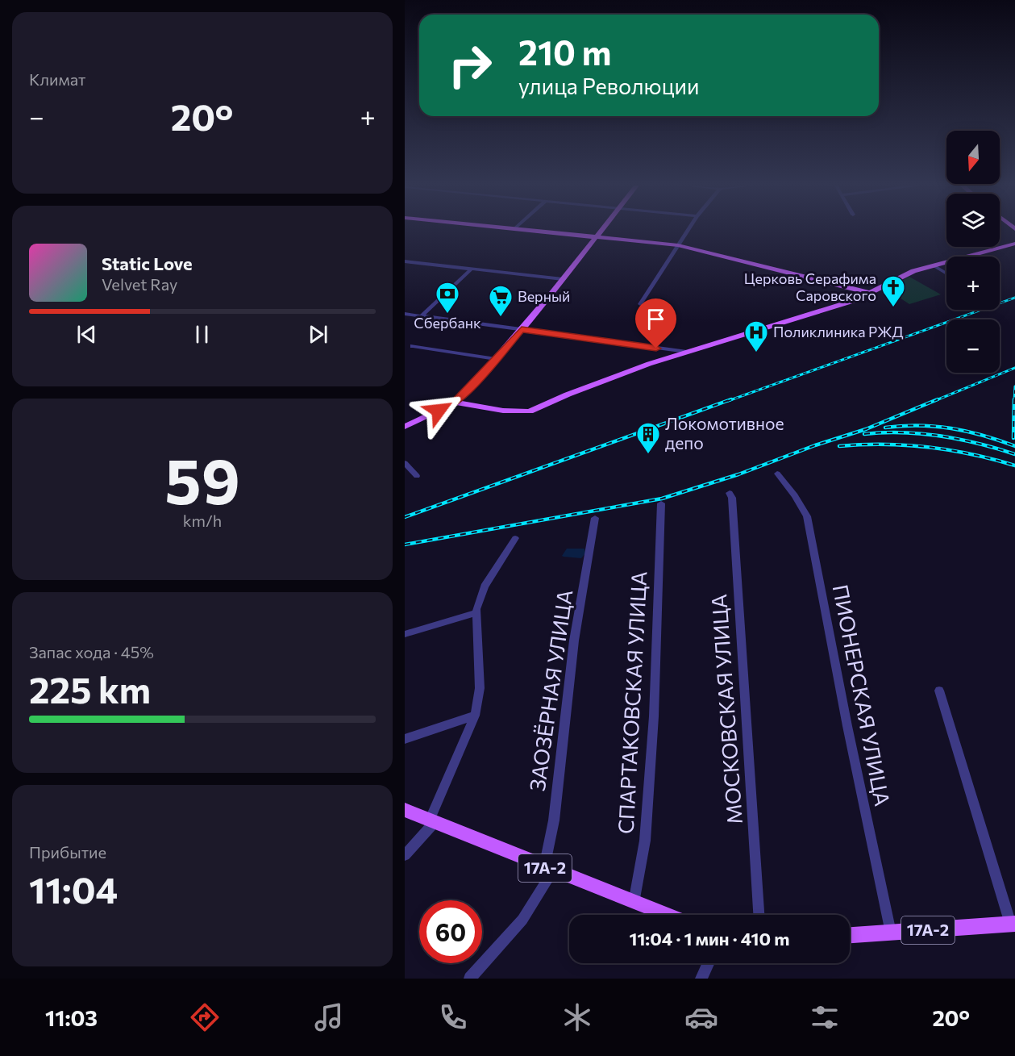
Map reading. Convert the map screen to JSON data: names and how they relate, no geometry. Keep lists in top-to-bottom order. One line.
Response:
{"streets":{"main road":["17А-2"],"street":["ЗАОЗЁРНАЯ УЛИЦА","ПИОНЕРСКАЯ УЛИЦА","СПАРТАКОВСКАЯ УЛИЦА","МОСКОВСКАЯ УЛИЦА"]},"crossings":[["ЗАОЗЁРНАЯ УЛИЦА","17А-2"],["ПИОНЕРСКАЯ УЛИЦА","17А-2"],["СПАРТАКОВСКАЯ УЛИЦА","17А-2"]],"places":{"church":["Церковь Серафима Саровского"],"bank":["Сбербанк"],"supermarket":["Верный"],"hospital":["Поликлиника РЖД"],"building":["Локомотивное депо"]},"north":"bottom","page":{"tile":["Климат",["59","km/h"],["Запас хода · 45%","225 km"],["Прибытие","11:04"]],"turn":["210 m","улица Революции"],"heat":["−","20°","+"],"map_buttons":["+","−"],"song":["Static Love","Velvet Ray"],"limit":"60","trip":"11:04 · 1 мин · 410 m","tabs":["11:03","20°"]}}
